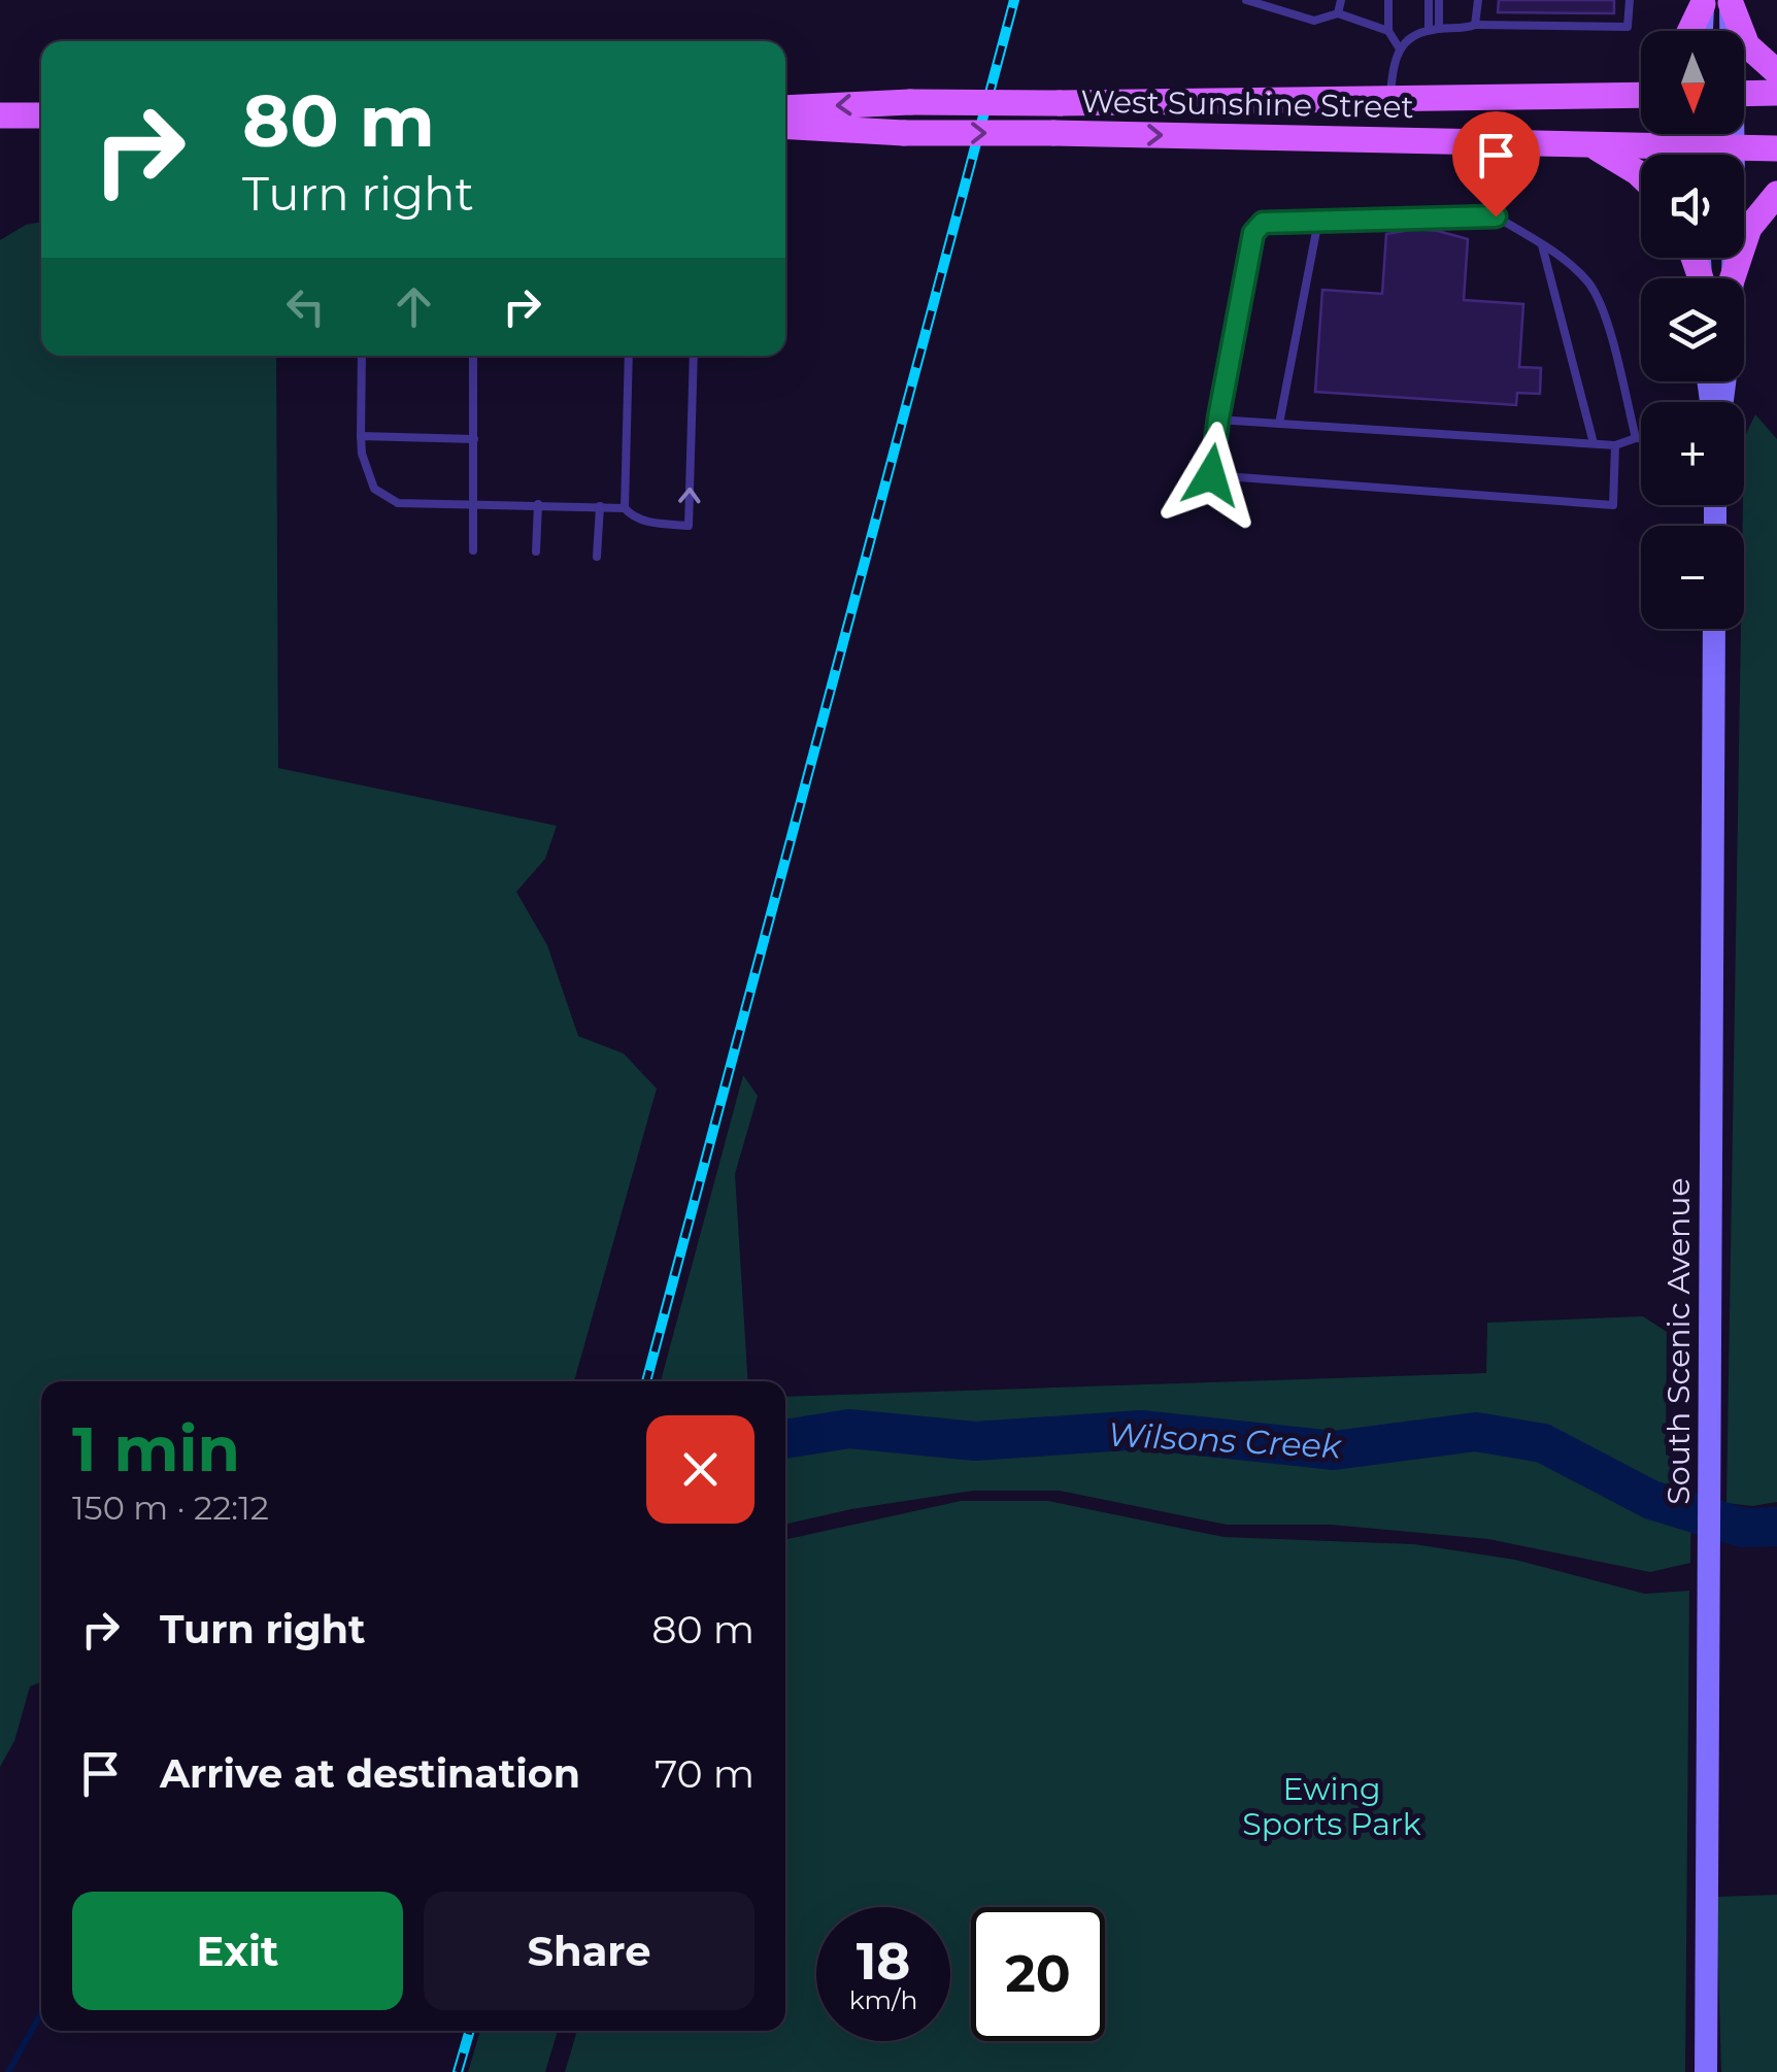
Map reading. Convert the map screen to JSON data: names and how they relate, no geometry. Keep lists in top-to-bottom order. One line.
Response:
{"streets":{"main road":["West Sunshine Street","South Scenic Avenue"]},"water":["Wilsons Creek"],"parks":["Ewing Sports Park"],"north":"bottom","page":{"map_buttons":["+","−"],"turn":["80 m","Turn right"],"heading":["1 min","150 m · 22:12"],"list":[{"name":"Turn right","value":"80 m"},{"name":"Arrive at destination","value":"70 m"}],"buttons":["Exit","Share"],"speed":"18 km/h","limit":"20"}}
